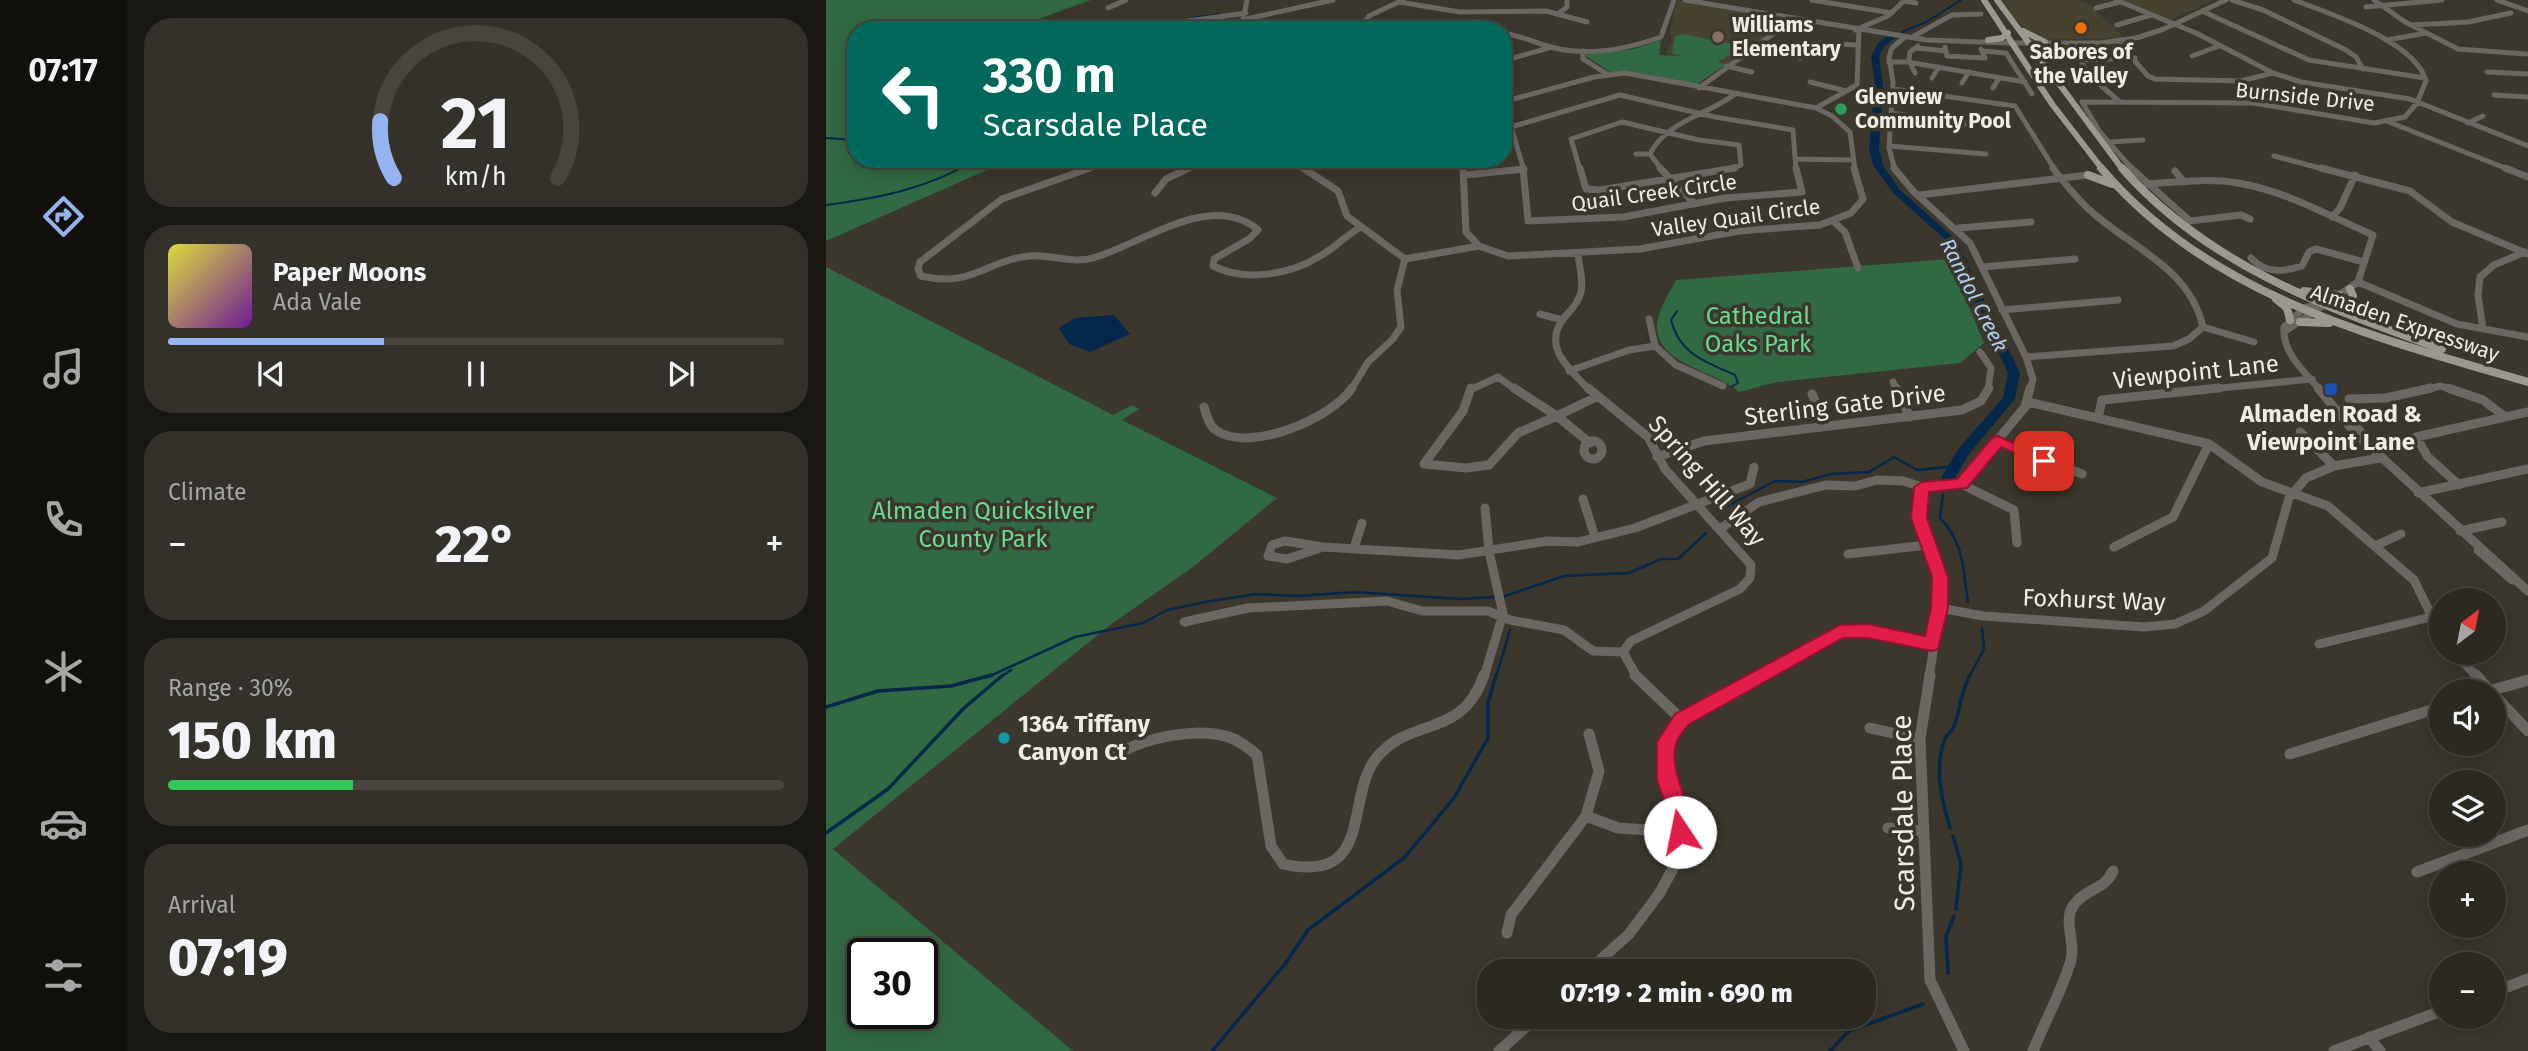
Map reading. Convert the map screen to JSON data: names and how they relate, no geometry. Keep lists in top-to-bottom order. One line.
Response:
{"streets":{"main road":["Almaden Expressway"],"street":["Burnside Drive","Quail Creek Circle","Valley Quail Circle","Viewpoint Lane","Sterling Gate Drive","Spring Hill Way","Foxhurst Way","Scarsdale Place"]},"crossings":[["Valley Quail Circle","Spring Hill Way"],["Sterling Gate Drive","Spring Hill Way"],["Foxhurst Way","Scarsdale Place"]],"water":["Randol Creek"],"parks":["Cathedral Oaks Park","Almaden Quicksilver County Park"],"places":{"other":["Sabores of the Valley","Williams Elementary","Glenview Community Pool","1364 Tiffany Canyon Ct"],"transit":["Almaden Road & Viewpoint Lane"]},"north":"top right","page":{"tabs":"07:17","turn":["330 m","Scarsdale Place"],"song":["Paper Moons","Ada Vale"],"tile":["Climate",["Range · 30%","150 km"],["Arrival","07:19"]],"heat":["−","22°","+"],"map_buttons":["+","−"],"limit":"30","trip":"07:19 · 2 min · 690 m","gauge":["21","km/h"]}}
